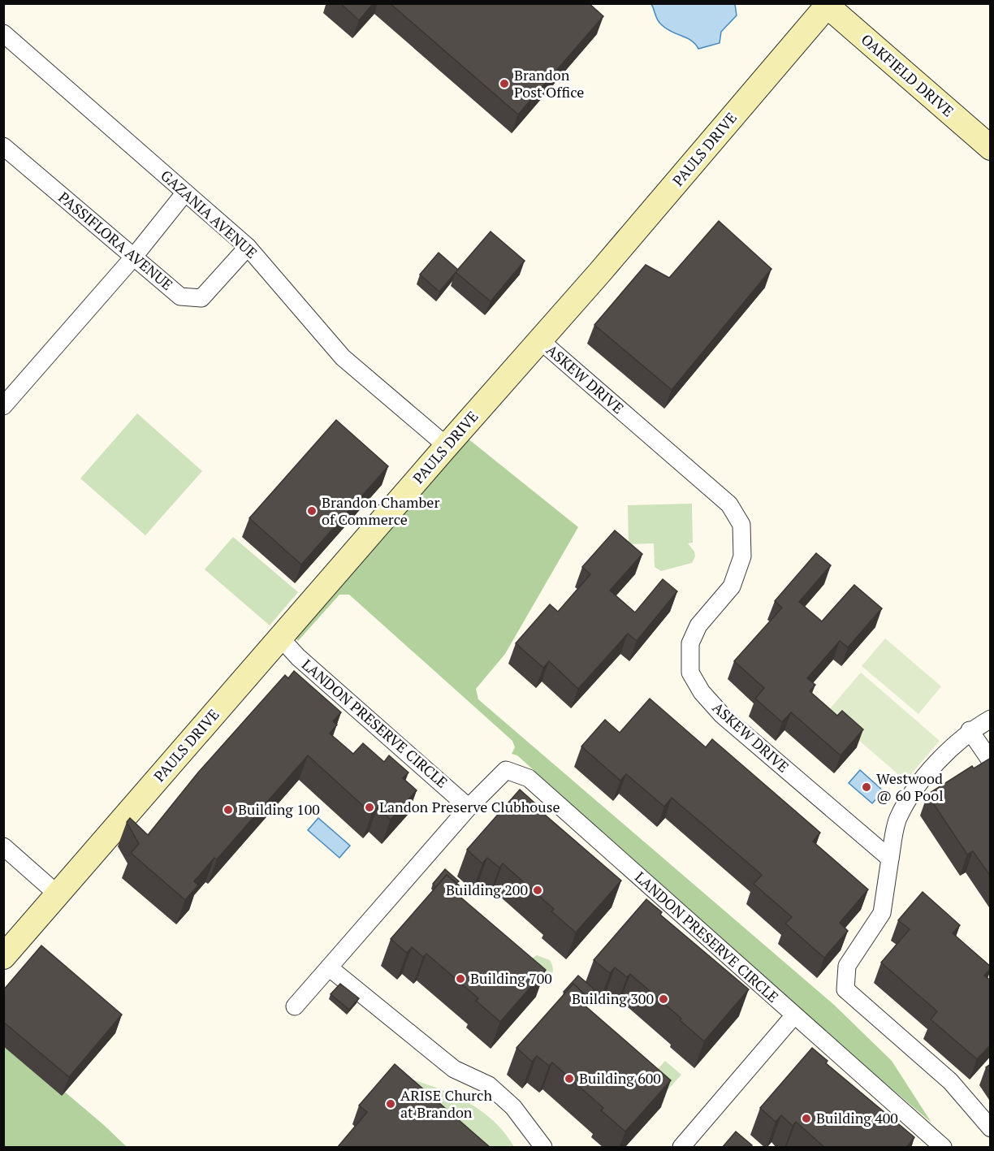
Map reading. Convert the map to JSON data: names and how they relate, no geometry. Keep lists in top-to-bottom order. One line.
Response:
{"streets":{"street":["OAKFIELD DRIVE","PAULS DRIVE","GAZANIA AVENUE","PASSIFLORA AVENUE","ASKEW DRIVE","LANDON PRESERVE CIRCLE"]},"crossings":[["OAKFIELD DRIVE","PAULS DRIVE"],["PAULS DRIVE","GAZANIA AVENUE"],["PAULS DRIVE","ASKEW DRIVE"],["PAULS DRIVE","LANDON PRESERVE CIRCLE"],["GAZANIA AVENUE","PASSIFLORA AVENUE"]],"places":["Brandon Post Office","Brandon Chamber of Commerce","Westwood @ 60 Pool","Landon Preserve Clubhouse","Building 100","Building 200","Building 700","Building 300","Building 600","ARISE Church at Brandon","Building 400"]}
